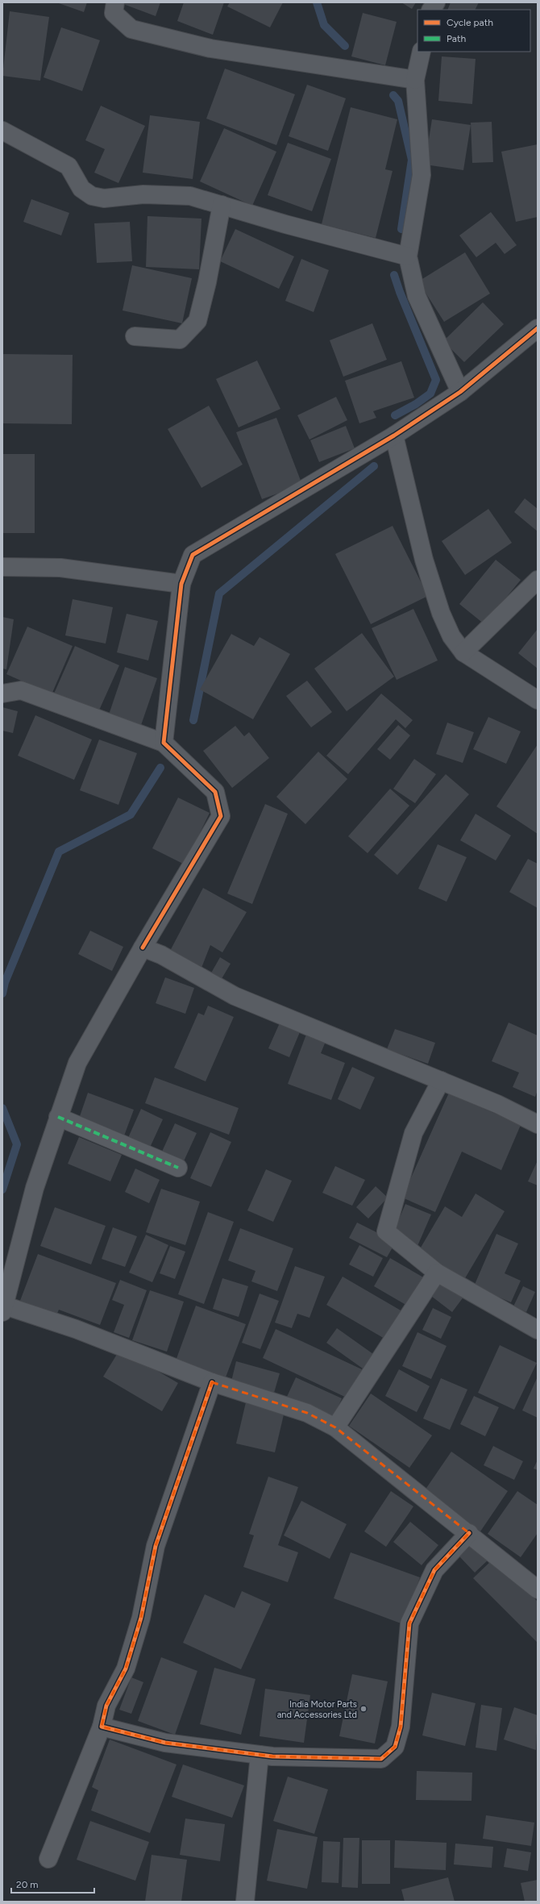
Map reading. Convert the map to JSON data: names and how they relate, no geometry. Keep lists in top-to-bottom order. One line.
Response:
{"places":["India Motor Parts and Accessories Ltd"],"legend":["Cycle path","Path"],"scale_bar":"20 m"}
